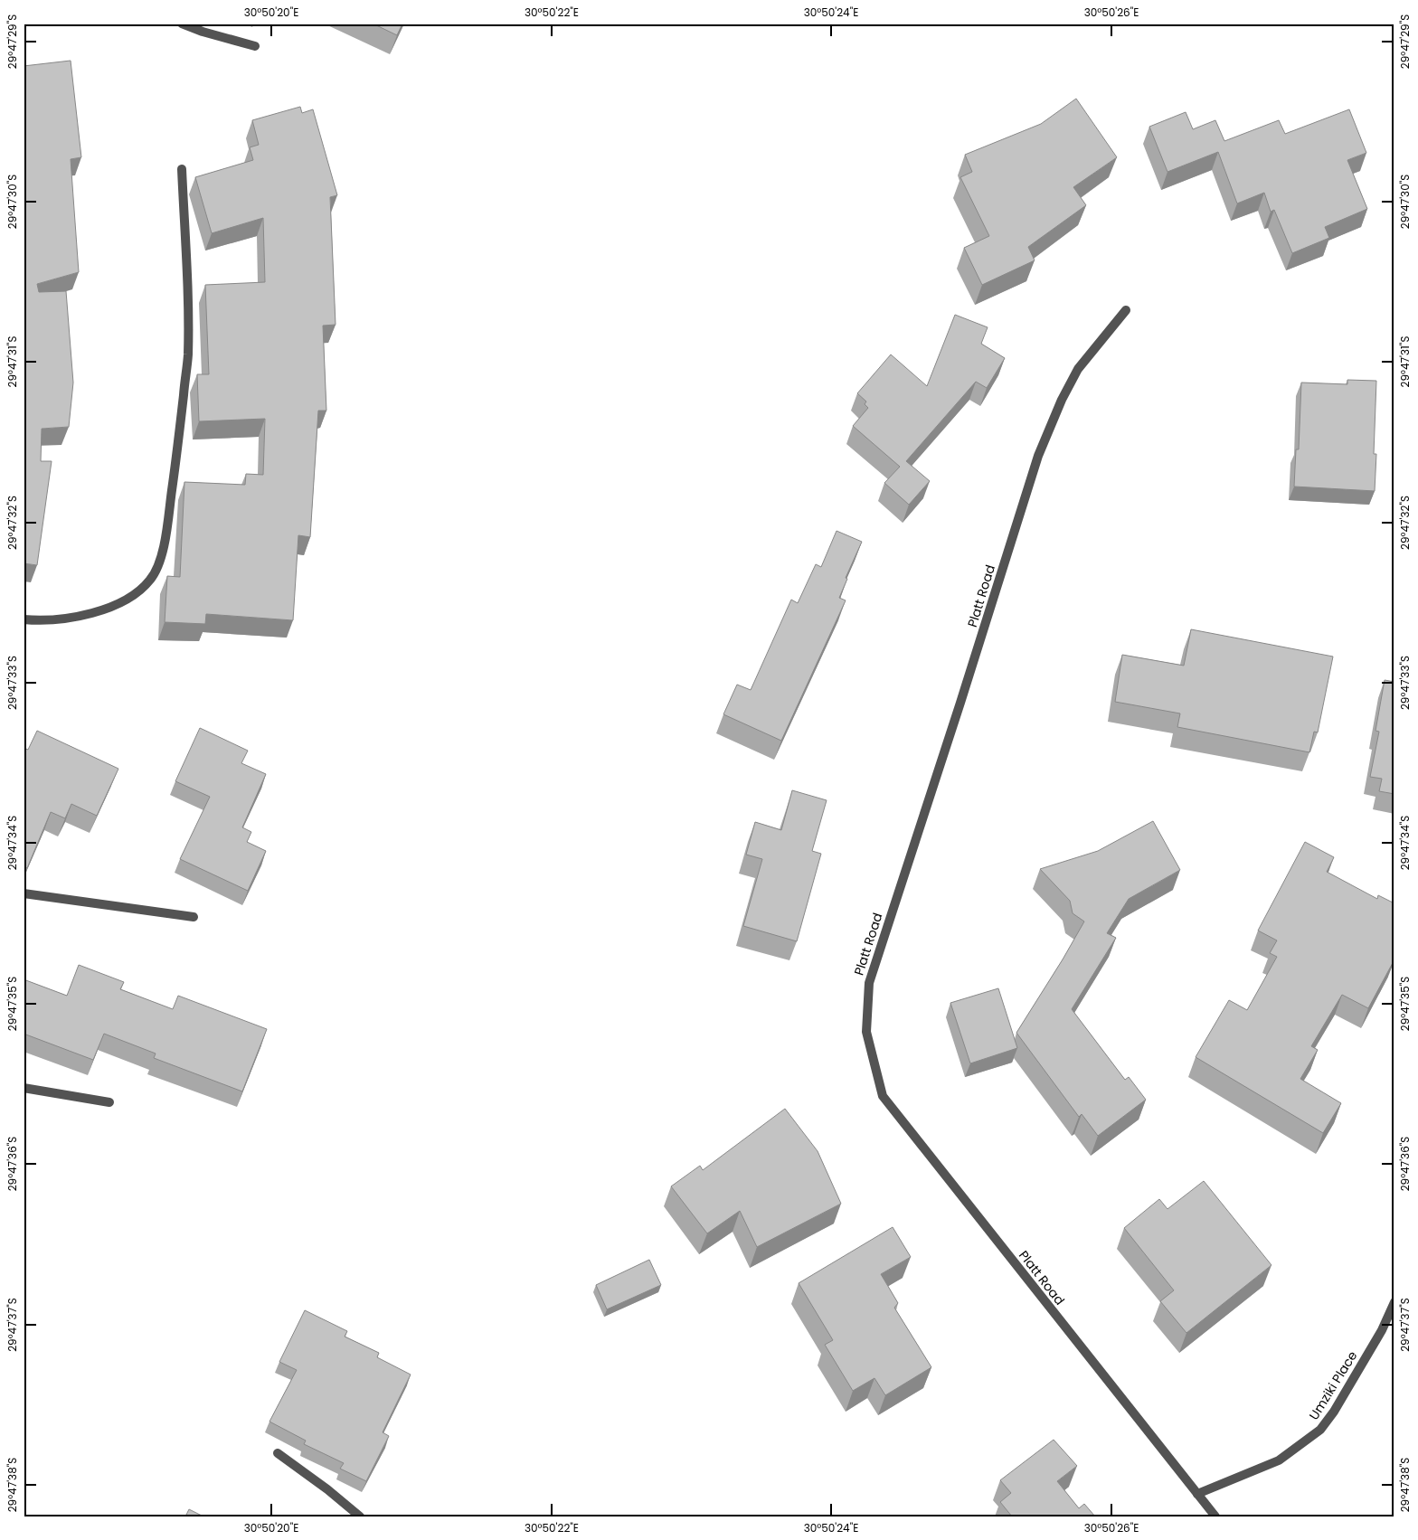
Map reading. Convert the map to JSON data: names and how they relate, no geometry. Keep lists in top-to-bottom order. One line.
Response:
{"streets":{"street":["Platt Road","Umziki Place"]},"crossings":[["Platt Road","Umziki Place"]],"coordinates":["30°50'20\"E","30°50'22\"E","30°50'24\"E","30°50'26\"E","29°47'29\"S","29°47'30\"S","29°47'31\"S","29°47'32\"S","29°47'33\"S","29°47'34\"S","29°47'35\"S","29°47'36\"S","29°47'37\"S","29°47'38\"S"]}
